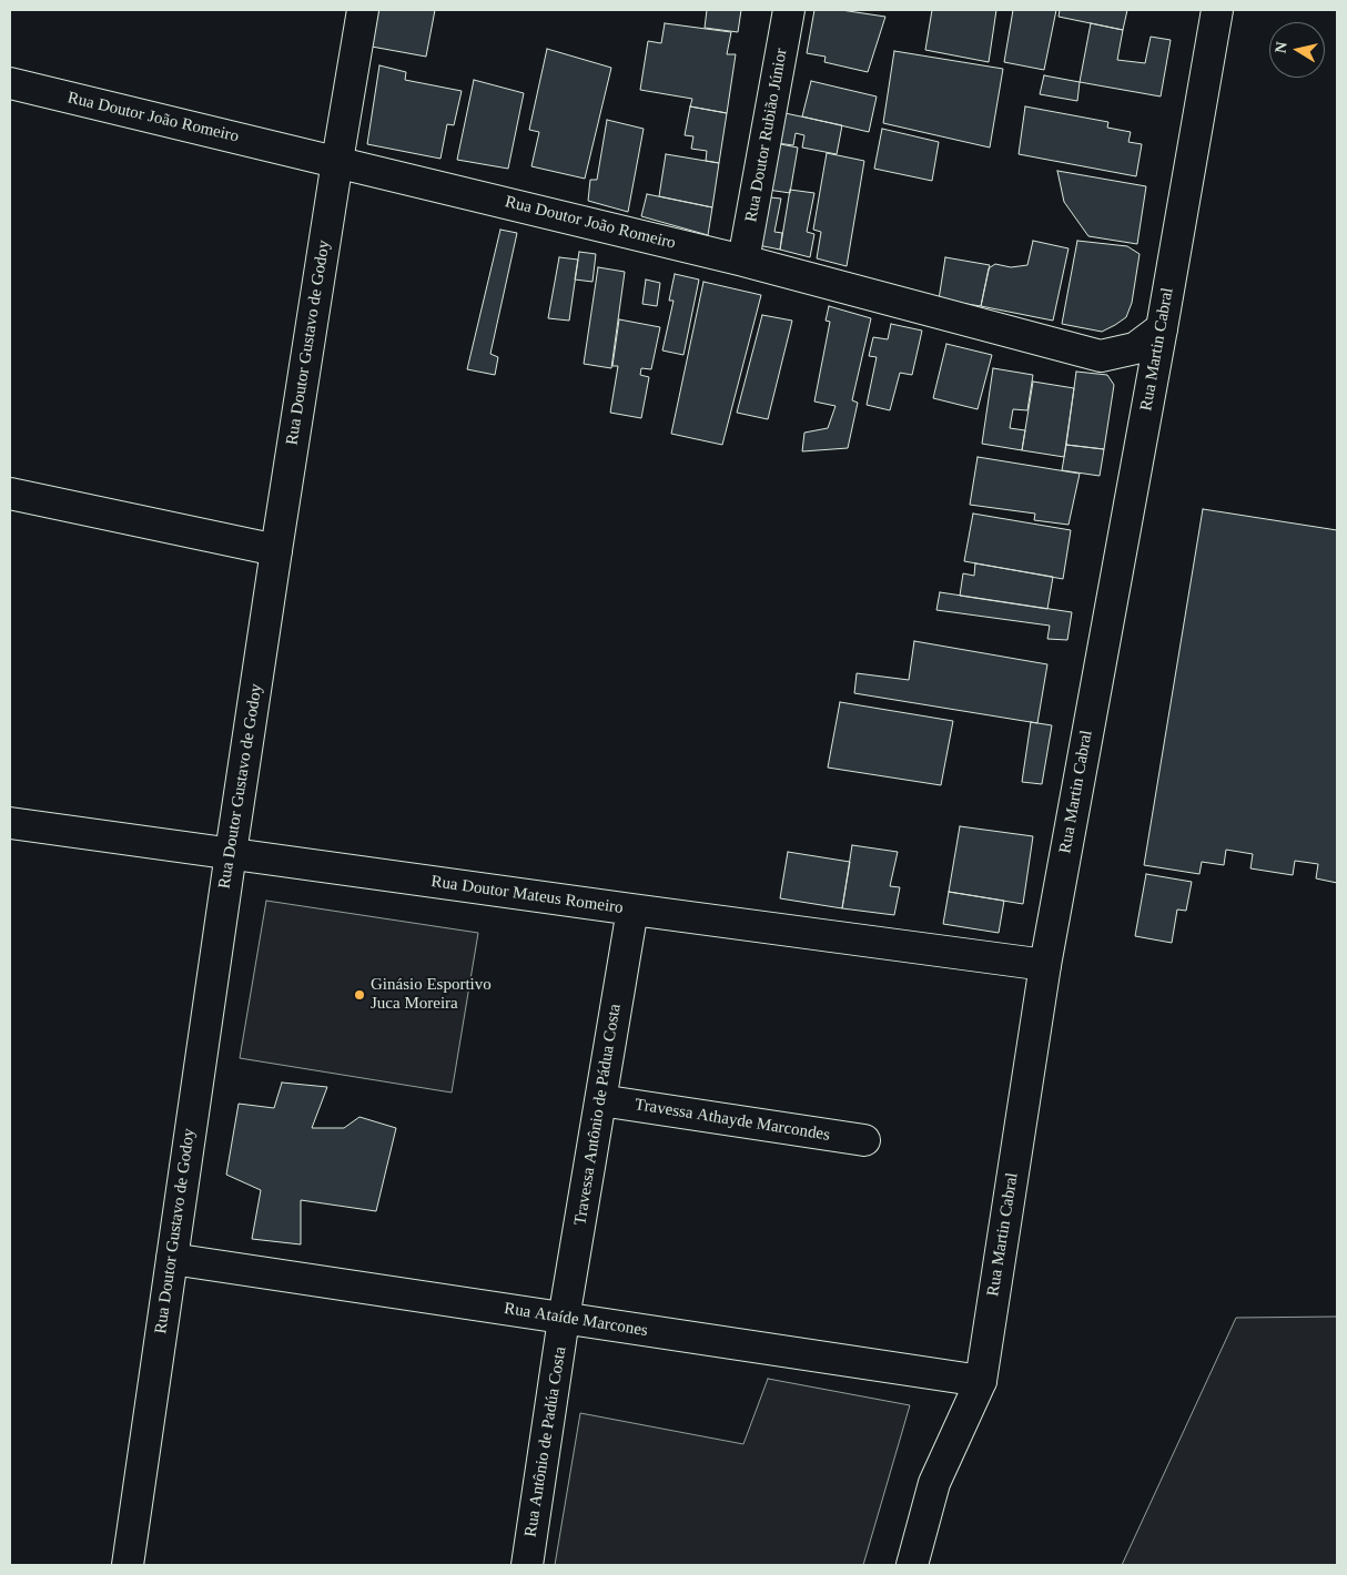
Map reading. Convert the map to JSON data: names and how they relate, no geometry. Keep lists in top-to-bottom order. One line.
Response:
{"streets":{"street":["Rua Doutor João Romeiro","Rua Doutor Rubião Júnior","Rua Doutor Gustavo de Godoy","Rua Martin Cabral","Rua Doutor Mateus Romeiro","Travessa Antônio de Pádua Costa","Travessa Athayde Marcondes","Rua Ataíde Marcones","Rua Antônio de Padúa Costa"]},"crossings":[["Rua Doutor João Romeiro","Rua Doutor Rubião Júnior"],["Rua Doutor João Romeiro","Rua Doutor Gustavo de Godoy"],["Rua Doutor João Romeiro","Rua Martin Cabral"],["Rua Doutor Gustavo de Godoy","Rua Doutor Mateus Romeiro"],["Rua Doutor Gustavo de Godoy","Rua Ataíde Marcones"],["Rua Martin Cabral","Rua Doutor Mateus Romeiro"],["Rua Martin Cabral","Rua Ataíde Marcones"],["Rua Doutor Mateus Romeiro","Travessa Antônio de Pádua Costa"],["Travessa Antônio de Pádua Costa","Travessa Athayde Marcondes"],["Travessa Antônio de Pádua Costa","Rua Ataíde Marcones"],["Travessa Antônio de Pádua Costa","Rua Antônio de Padúa Costa"],["Rua Ataíde Marcones","Rua Antônio de Padúa Costa"]],"places":["Ginásio Esportivo Juca Moreira"],"north":"left"}
